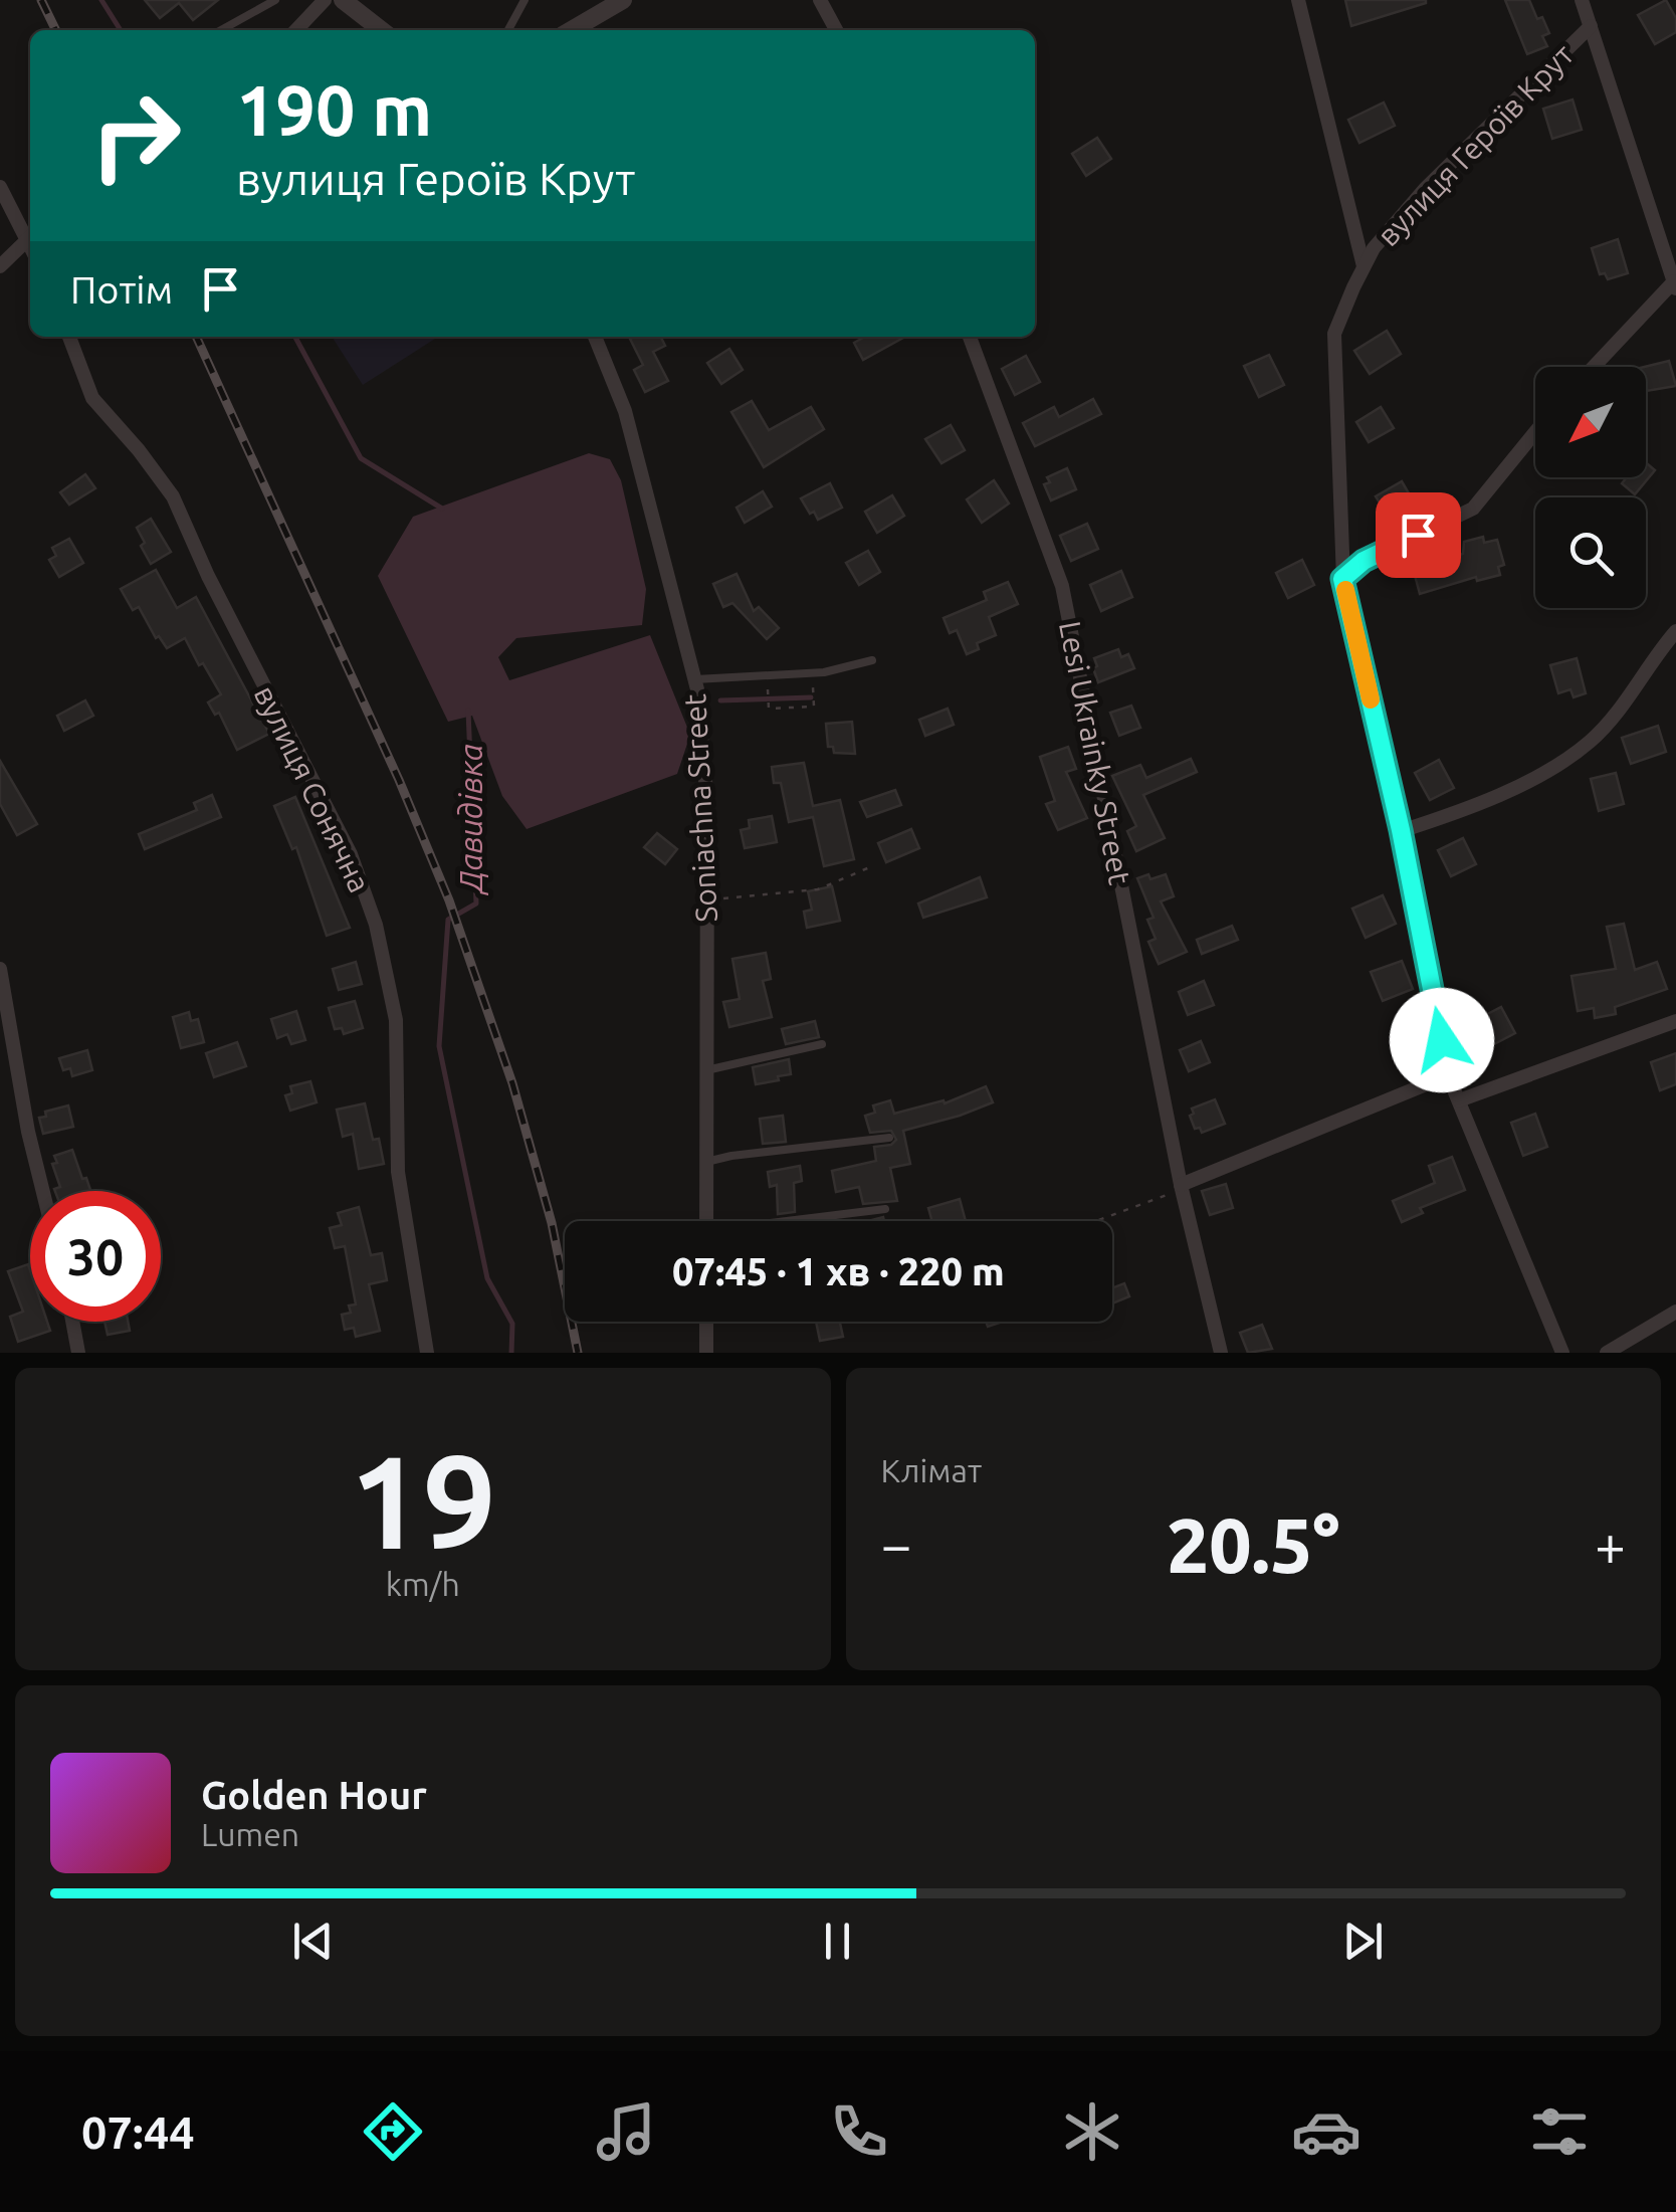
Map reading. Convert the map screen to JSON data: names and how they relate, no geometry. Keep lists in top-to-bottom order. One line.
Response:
{"streets":{"street":["вулиця Героїв Крут","Lesi Ukrainky Street","вулиця Сонячна","Soniachna Street"]},"water":["Давидівка"],"north":"bottom left","page":{"turn":["190 m","вулиця Героїв Крут"],"then":"Потім","limit":"30","trip":"07:45 · 1 хв · 220 m","tile":[["19","km/h"],"Клімат"],"heat":["−","20.5°","+"],"song":["Golden Hour","Lumen"],"tabs":"07:44"}}
